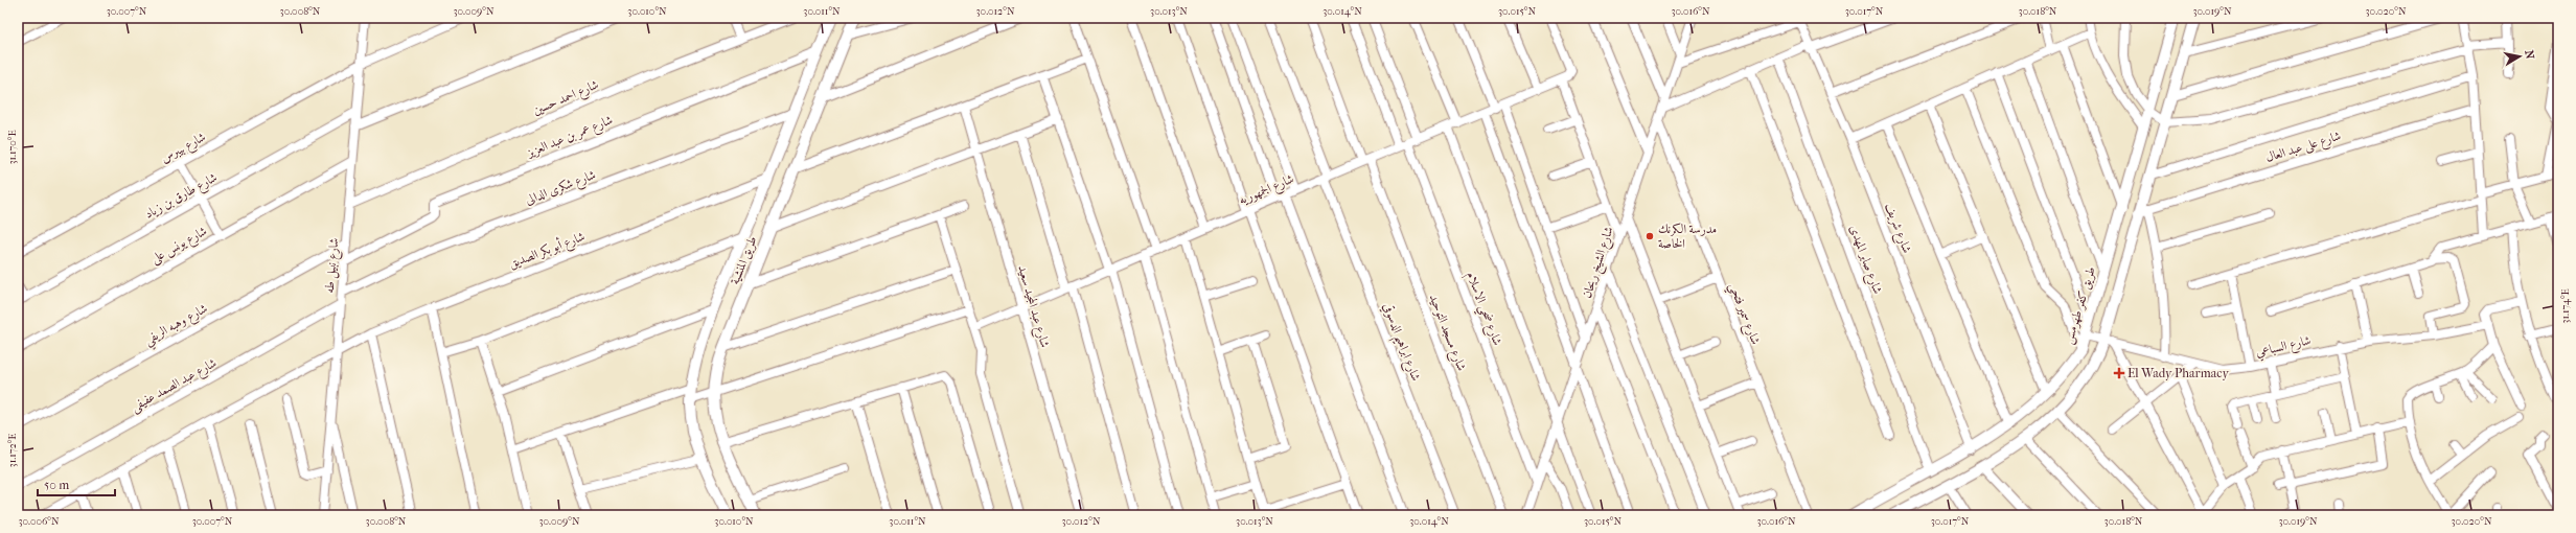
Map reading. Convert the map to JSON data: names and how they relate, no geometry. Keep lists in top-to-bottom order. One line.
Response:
{"streets":{"street":["شارع احمد حسين","شارع عمر بن عبد العزيز","شارع على عبد العال","شارع بيبرس","شارع شكرى الدالى","شارع الجمهوريه","شارع طارق بن زياد","شارع شريف","شارع يونس على","شارع أبو بكر الصديق","شارع صابر المهدى","طريق المنشية","شارع الشيخ ريحان","شارع نبيل طه","طريق كفر طهرمس","شارع عبد المجيد سعيد","شارع ضحي الاسلام","شارع سمير فتحي","شارع وهبه الريفي","شارع مسجد التوحيد","شارع ابراهيم الدسوقي","شارع السباعي","شارع عبد الصمد عفيفى"]},"crossings":[["شارع احمد حسين","شارع نبيل طه"],["شارع عمر بن عبد العزيز","طريق المنشية"],["شارع عمر بن عبد العزيز","شارع نبيل طه"],["شارع بيبرس","شارع نبيل طه"],["شارع شكرى الدالى","طريق المنشية"],["شارع شكرى الدالى","شارع نبيل طه"],["شارع الجمهوريه","شارع عبد المجيد سعيد"],["شارع الجمهوريه","شارع ضحي الاسلام"],["شارع الجمهوريه","شارع مسجد التوحيد"],["شارع الجمهوريه","شارع ابراهيم الدسوقي"],["شارع طارق بن زياد","شارع نبيل طه"],["شارع شريف","طريق كفر طهرمس"],["شارع يونس على","شارع نبيل طه"],["شارع أبو بكر الصديق","طريق المنشية"],["شارع أبو بكر الصديق","شارع نبيل طه"],["شارع صابر المهدى","طريق كفر طهرمس"],["شارع الشيخ ريحان","شارع ضحي الاسلام"],["شارع الشيخ ريحان","شارع سمير فتحي"],["شارع نبيل طه","شارع وهبه الريفي"],["شارع نبيل طه","شارع عبد الصمد عفيفى"],["طريق كفر طهرمس","شارع السباعي"]],"places":{"other":["مدرسة الكرنك الخاصة"],"health":["El Wady Pharmacy"]},"scale_bar":"50 m","north":"right","coordinates":["30.007°N","30.008°N","30.009°N","30.010°N","30.011°N","30.012°N","30.013°N","30.014°N","30.015°N","30.016°N","30.017°N","30.018°N","30.019°N","30.020°N","31.170°E","31.174°E","31.172°E","30.006°N"]}
